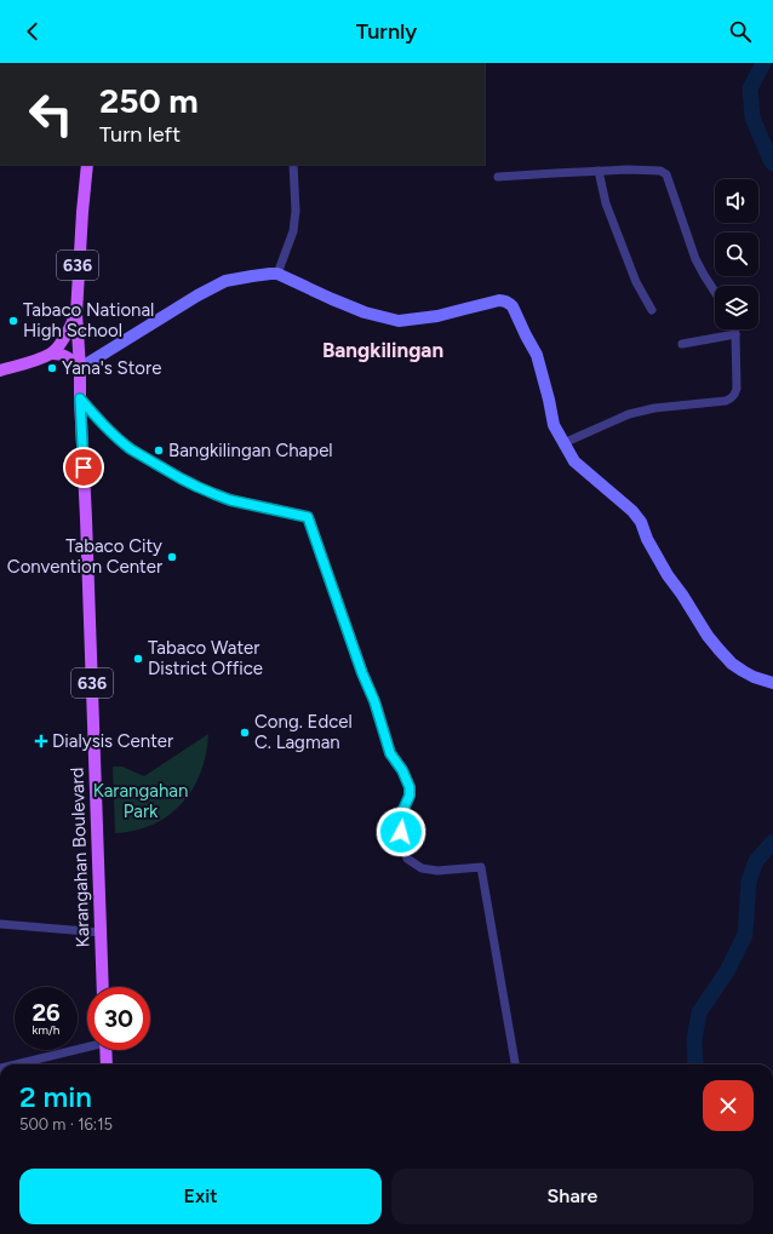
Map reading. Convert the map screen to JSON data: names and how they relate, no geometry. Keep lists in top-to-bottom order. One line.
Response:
{"streets":{"main road":["636","Karangahan Boulevard"]},"crossings":[["636","Karangahan Boulevard"]],"districts":["Bangkilingan"],"parks":["Karangahan Park"],"places":{"other":["Tabaco National High School","Yana's Store","Bangkilingan Chapel","Tabaco City Convention Center","Tabaco Water District Office","Cong. Edcel C. Lagman"],"health":["Dialysis Center"]},"page":{"header":"Turnly","turn":["250 m","Turn left"],"speed":"26 km/h","limit":"30","heading":["2 min","500 m · 16:15"],"buttons":["Exit","Share"]}}
